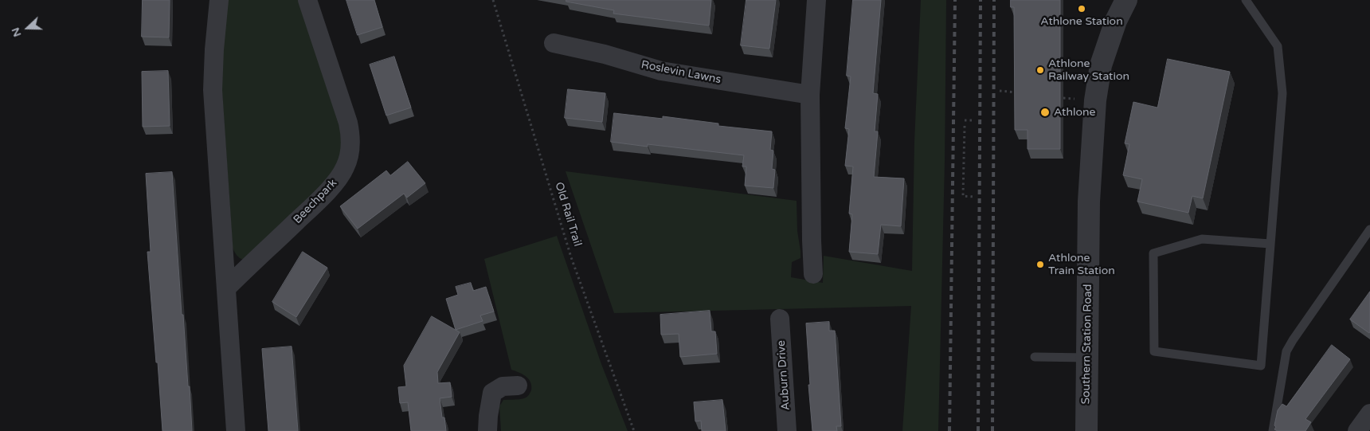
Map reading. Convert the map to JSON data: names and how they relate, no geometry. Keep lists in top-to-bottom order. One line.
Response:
{"streets":{"street":["Roslevin Lawns","Beechpark","Southern Station Road","Auburn Drive"],"path":["Old Rail Trail"]},"places":["Athlone Station","Athlone Railway Station","Athlone","Athlone Train Station"],"north":"left"}
